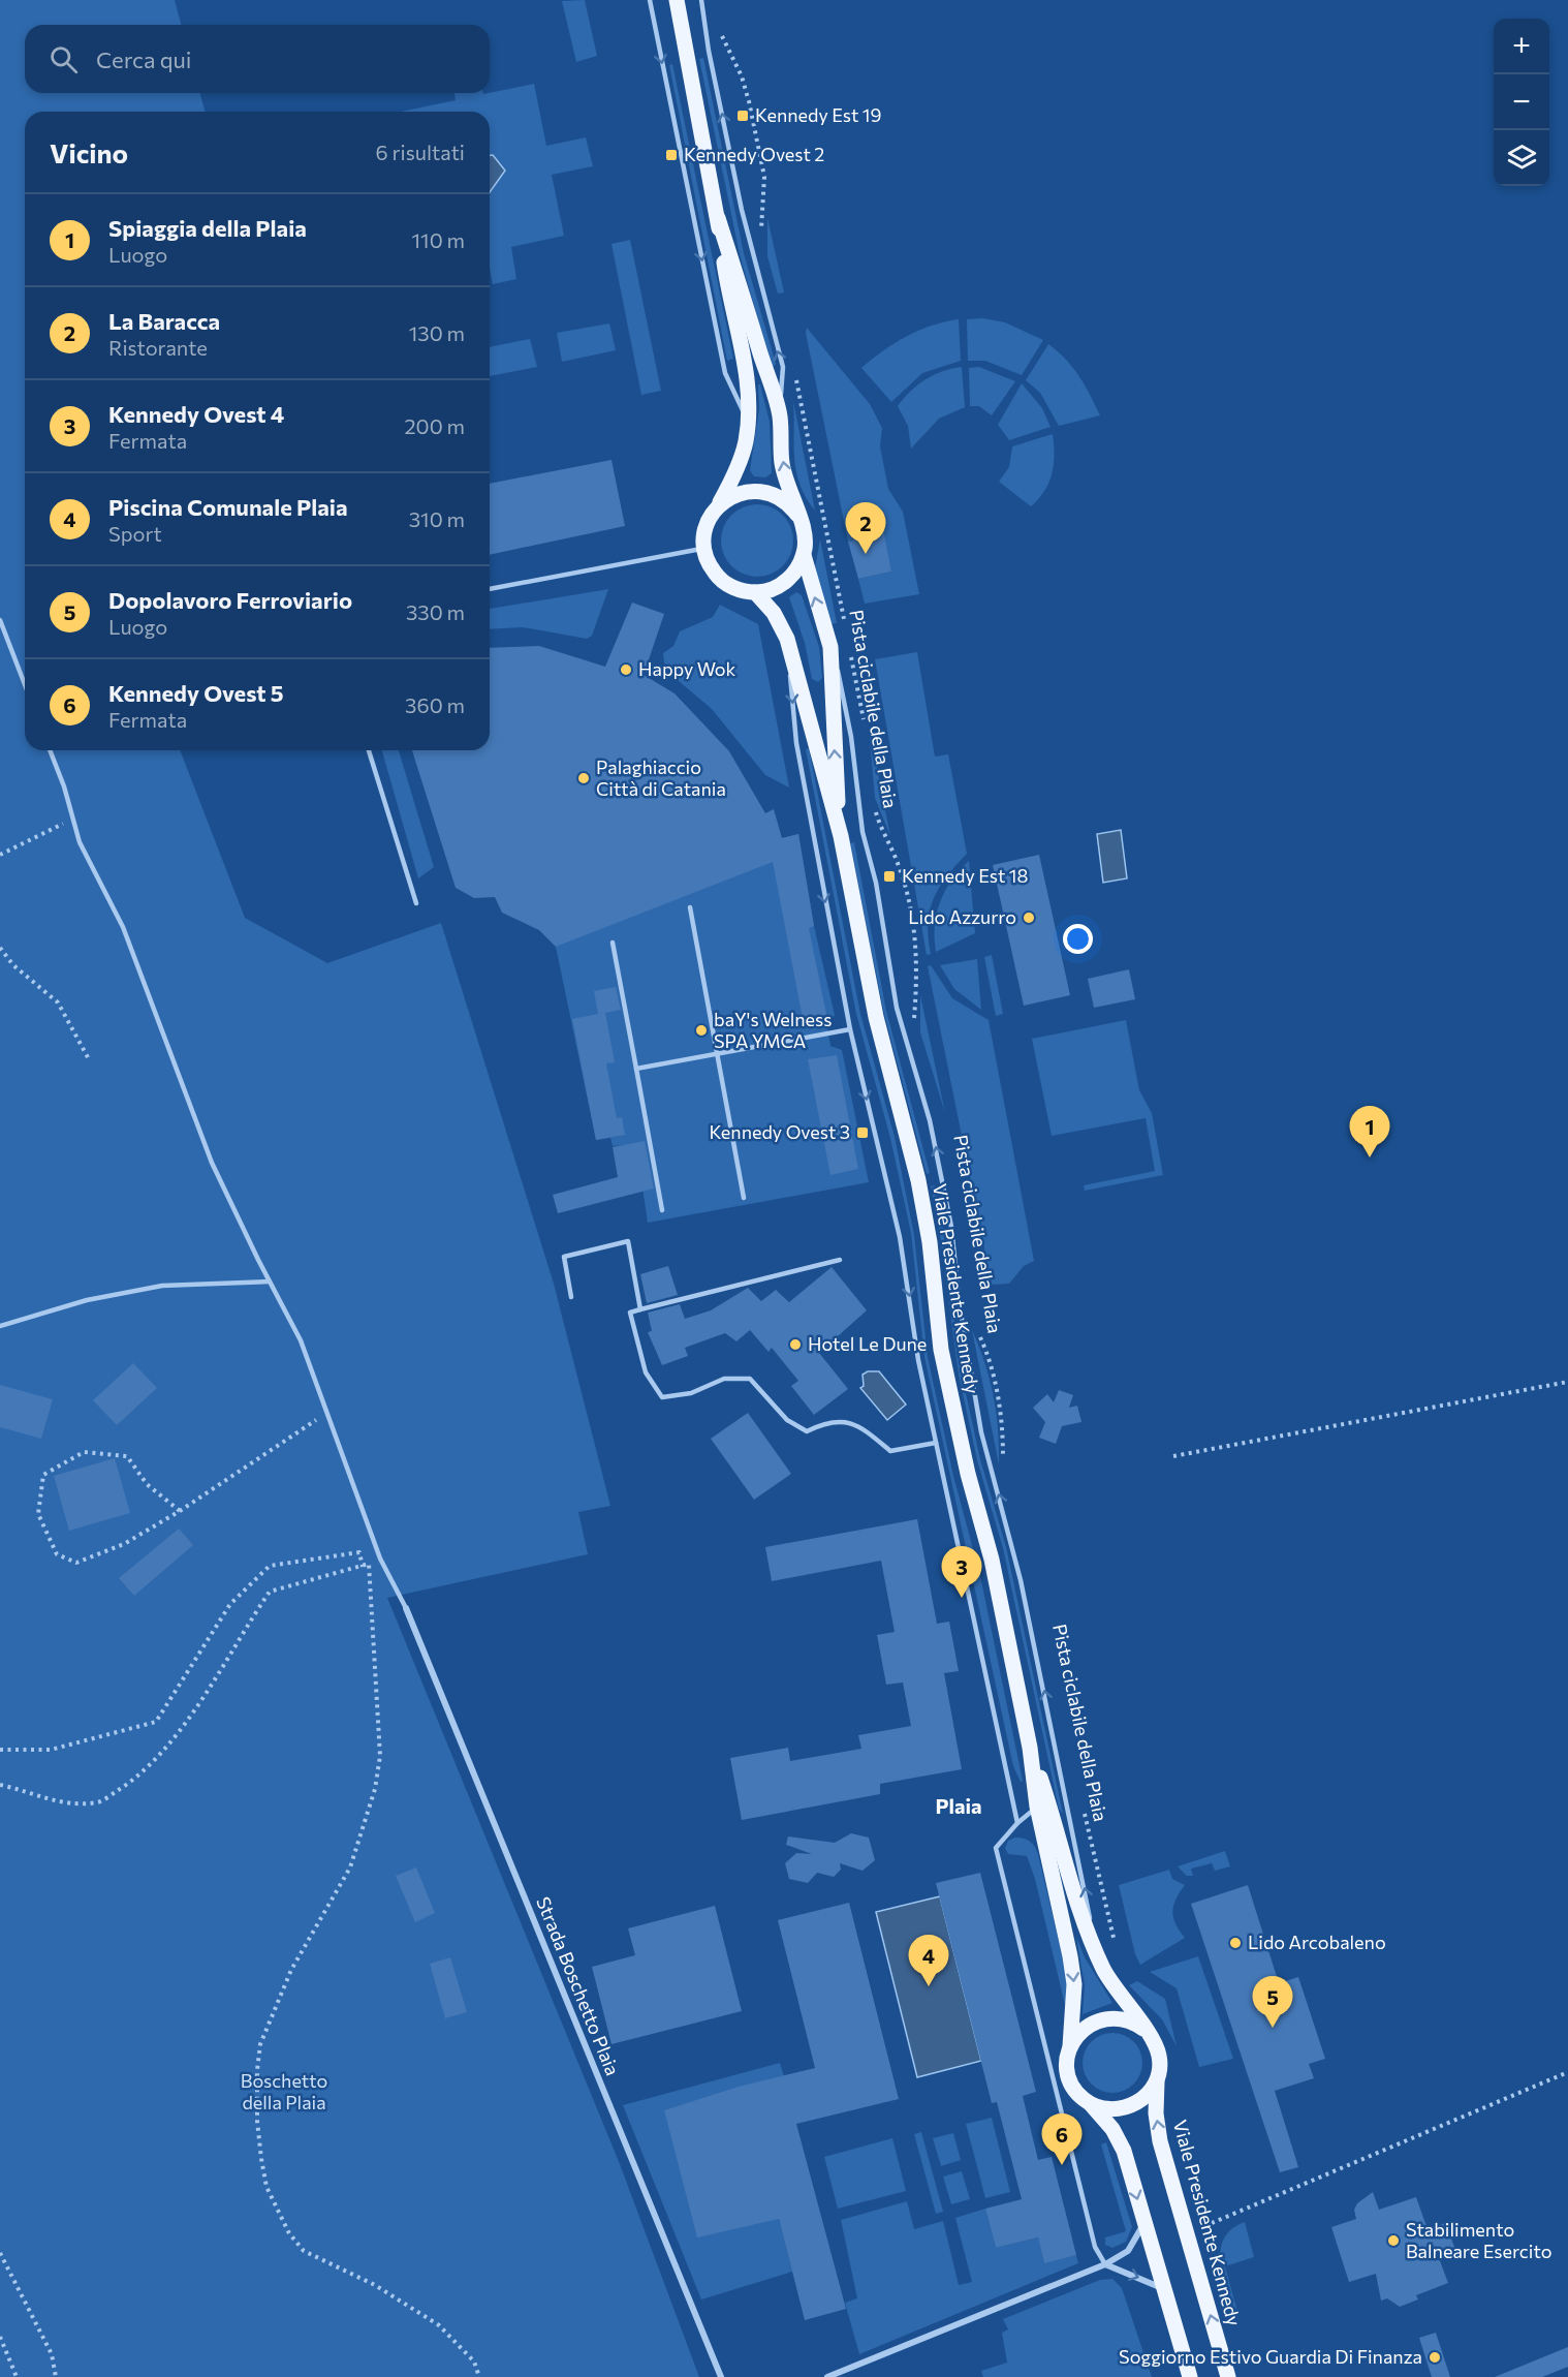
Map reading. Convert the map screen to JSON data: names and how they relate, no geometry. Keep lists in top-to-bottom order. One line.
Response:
{"streets":{"main road":["Viale Presidente Kennedy"],"street":["Strada Boschetto Plaia"],"path":["Pista ciclabile della Plaia"]},"districts":["Plaia"],"parks":["Boschetto della Plaia"],"places":{"transit":["Kennedy Est 19","Kennedy Ovest 2","Kennedy Est 18","Kennedy Ovest 3"],"other":["Happy Wok","Palaghiaccio Città di Catania","Lido Azzurro","baY's Welness SPA YMCA","Hotel Le Dune","Lido Arcobaleno","Stabilimento Balneare Esercito","Soggiorno Estivo Guardia Di Finanza"]},"page":{"map_buttons":["+","−"],"search":"Cerca qui","heading":["Vicino","6 risultati"],"list":[{"mark":"1","name":"Spiaggia della Plaia","note":"Luogo","value":"110 m"},{"mark":"2","name":"La Baracca","note":"Ristorante","value":"130 m"},{"mark":"3","name":"Kennedy Ovest 4","note":"Fermata","value":"200 m"},{"mark":"4","name":"Piscina Comunale Plaia","note":"Sport","value":"310 m"},{"mark":"5","name":"Dopolavoro Ferroviario","note":"Luogo","value":"330 m"},{"mark":"6","name":"Kennedy Ovest 5","note":"Fermata","value":"360 m"}],"pins":["2","1","3","4","5","6"]}}
